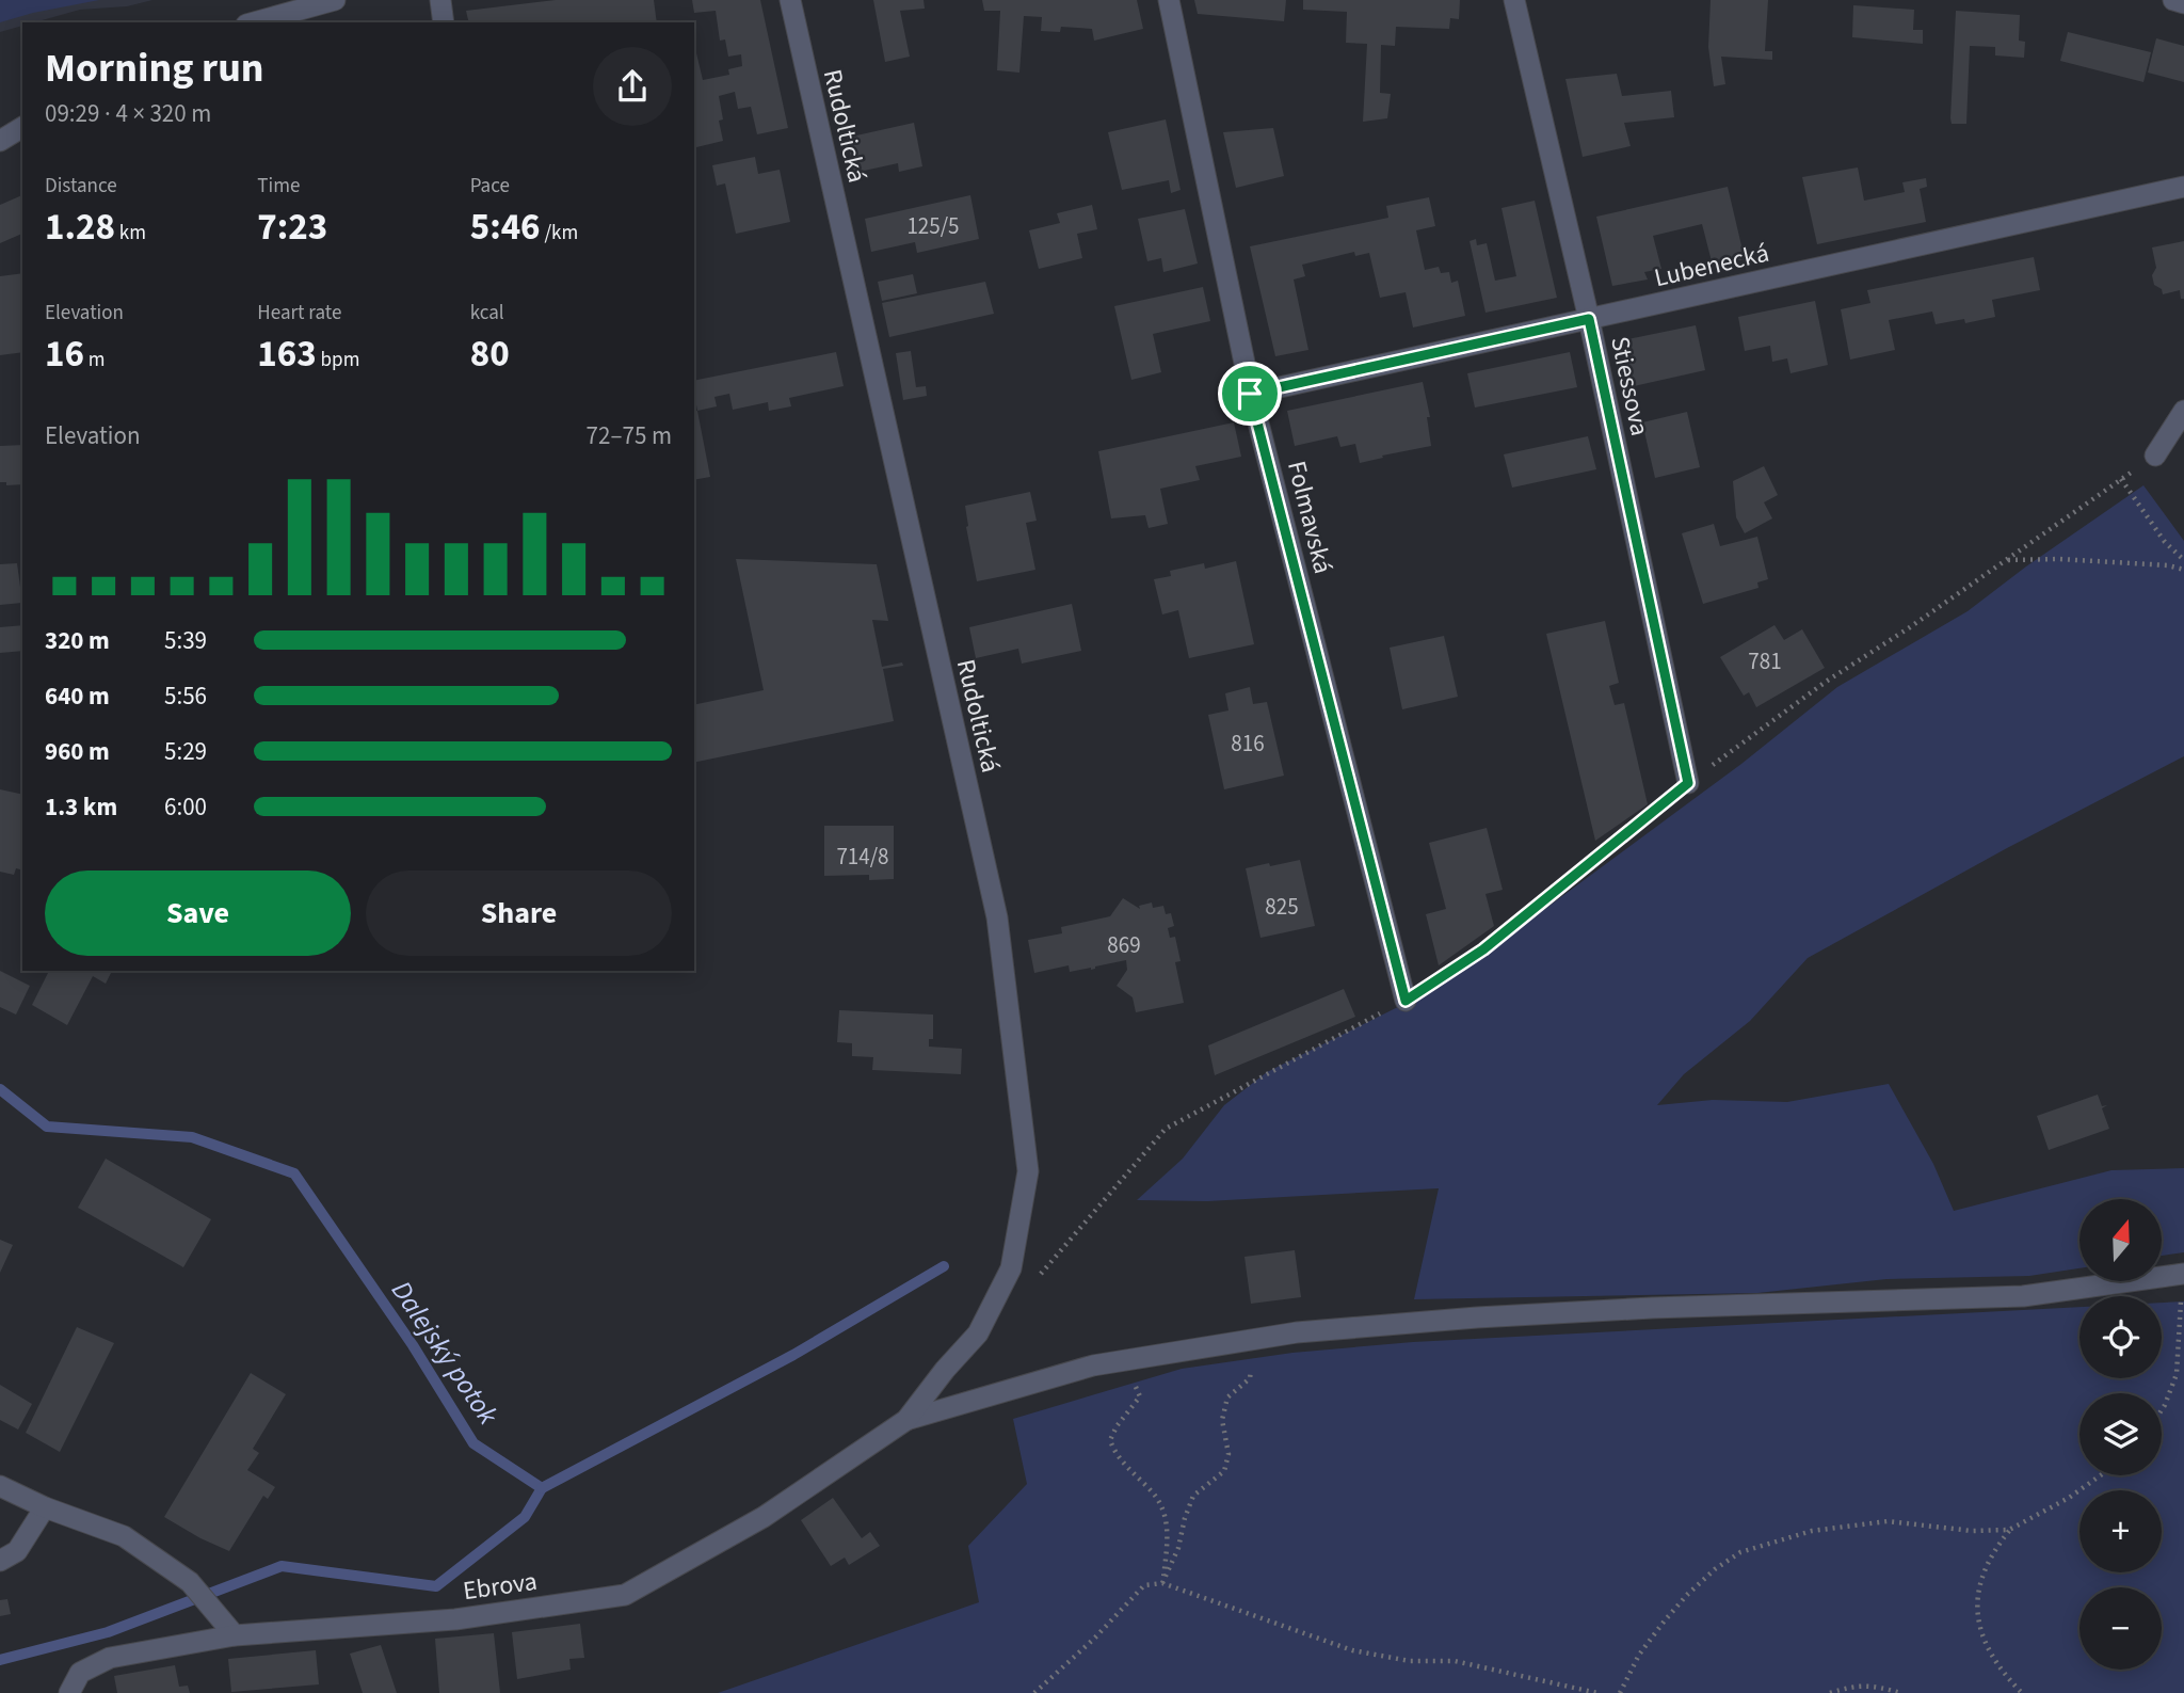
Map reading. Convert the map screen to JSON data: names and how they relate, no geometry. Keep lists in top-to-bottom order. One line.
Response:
{"streets":{"street":["Rudoltická","Lubenecká","Stiessova","Folmavská","Ebrova"]},"crossings":[["Rudoltická","Ebrova"],["Lubenecká","Stiessova"],["Lubenecká","Folmavská"]],"water":["Dalejský potok"],"house_numbers":["125/5","781","816","714/8","825","869"],"north":"top","page":{"heading":["Morning run","09:29 · 4 × 320 m"],"stats":[["Distance","1.28 km"],["Time","7:23"],["Pace","5:46 /km"],["Elevation","16 m"],["Heart rate","163 bpm"],["kcal","80"]],"chart":["Elevation","72–75 m"],"list":[{"name":"320 m","note":"5:39"},{"name":"640 m","note":"5:56"},{"name":"960 m","note":"5:29"},{"name":"1.3 km","note":"6:00"}],"buttons":["Save","Share"],"map_buttons":["+","−"]}}
